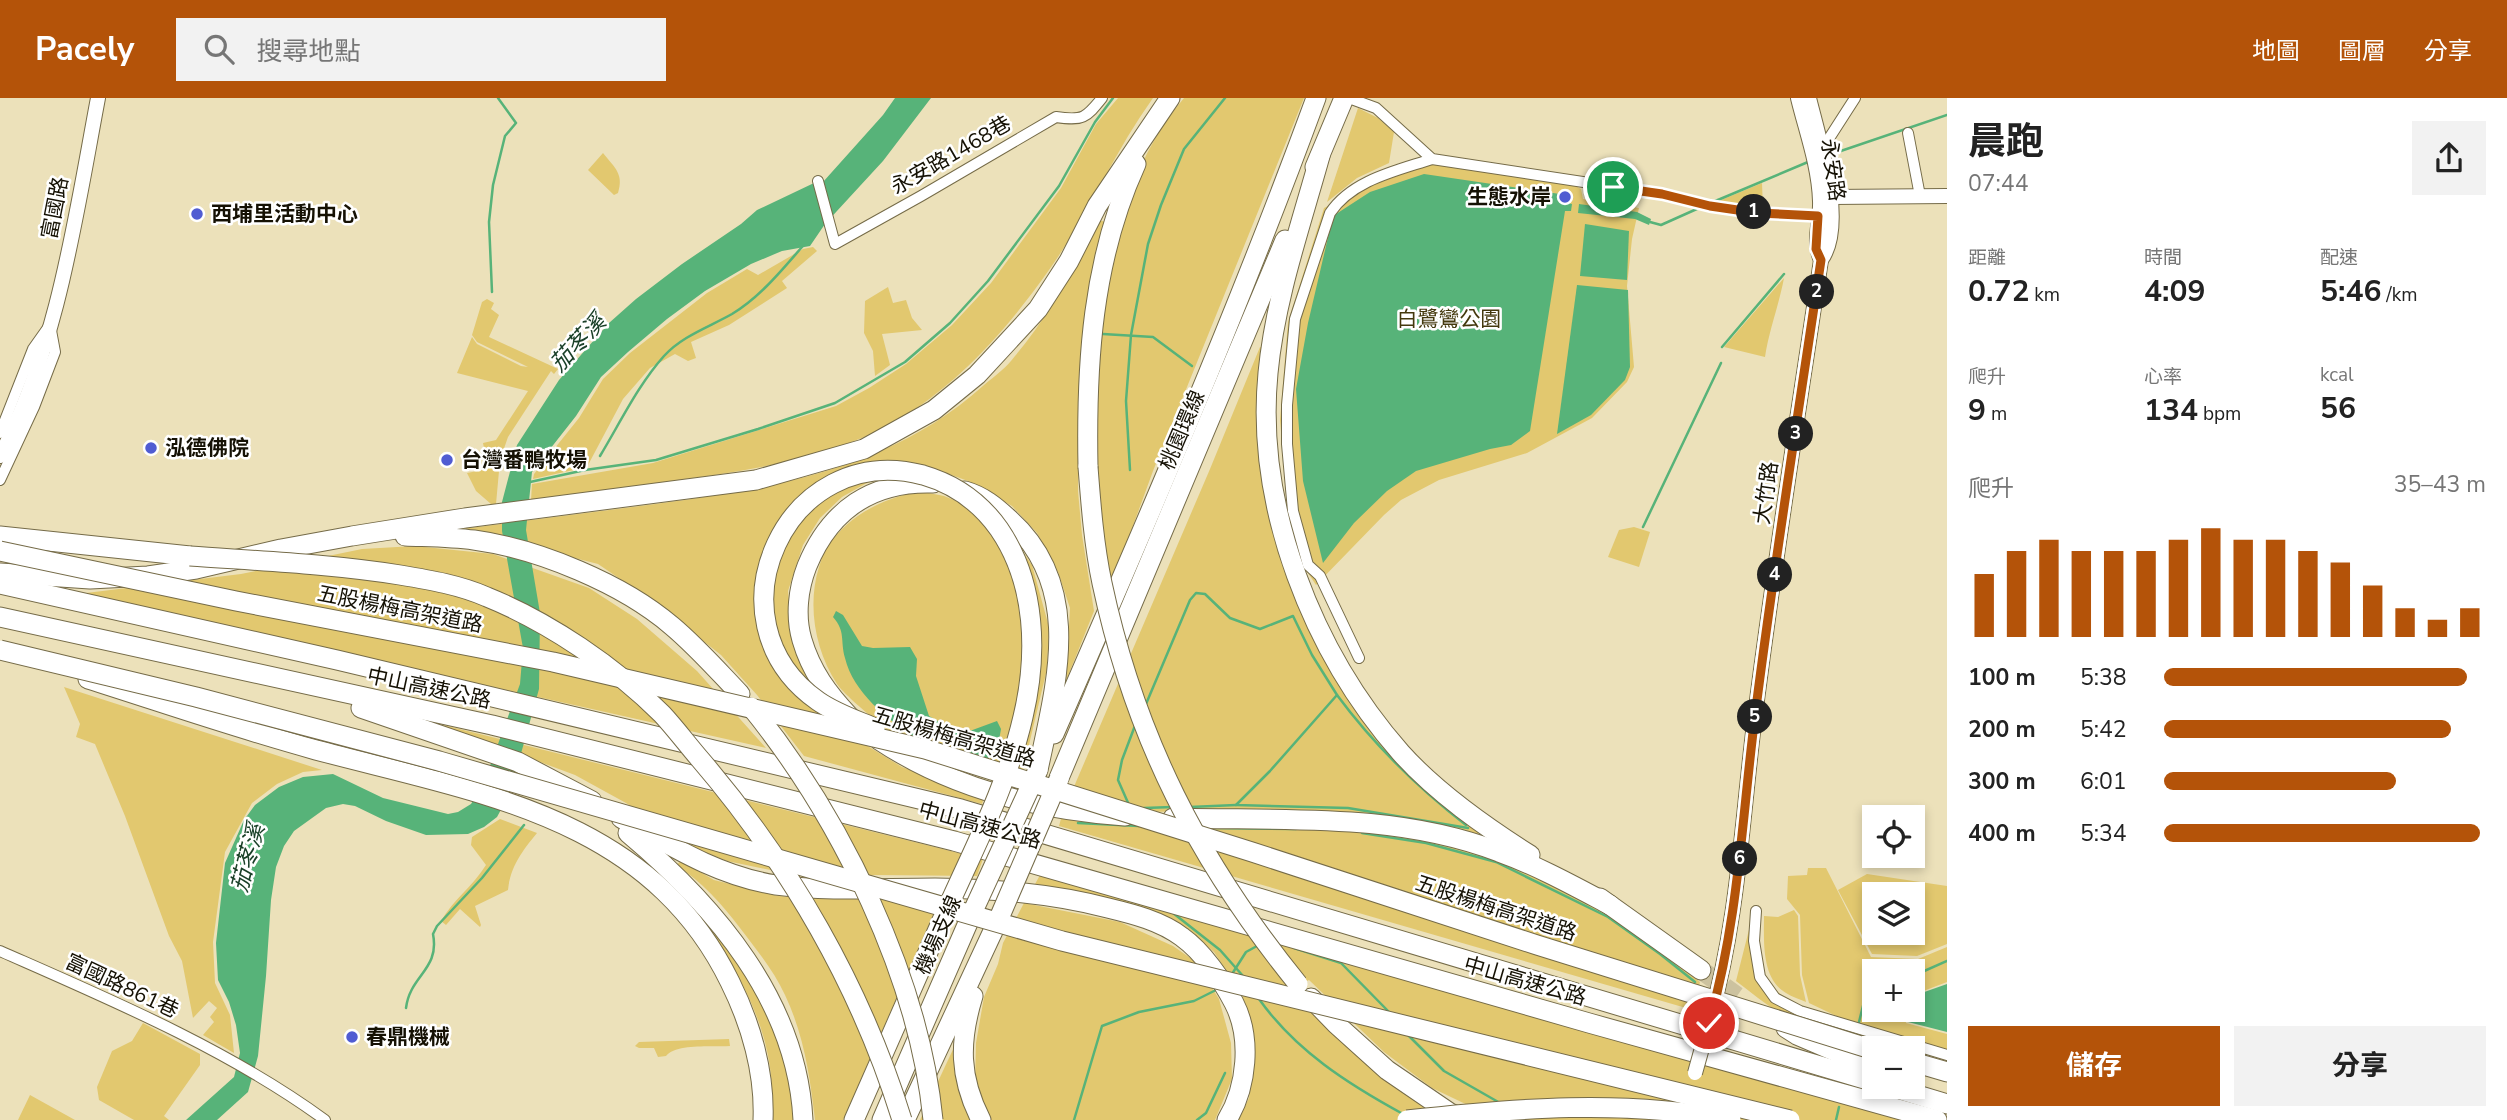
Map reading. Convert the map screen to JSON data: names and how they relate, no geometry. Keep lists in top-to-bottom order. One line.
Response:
{"streets":{"highway":["桃園環線","五股楊梅高架道路","中山高速公路","機場支線"],"main road":["永安路","富國路","大竹路"],"street":["永安路1468巷","富國路861巷"]},"crossings":[["永安路","大竹路"],["桃園環線","機場支線"]],"water":["茄苳溪"],"parks":["白鷺鸞公園"],"places":["生態水岸","西埔里活動中心","泓德佛院","台灣番鴨牧場","春鼎機械"],"page":{"header":"Pacely","search":"搜尋地點","nav":["地圖","圖層","分享"],"heading":["晨跑","07:44"],"pins":["1","2","3","4","5","6"],"stats":[["距離","0.72 km"],["時間","4:09"],["配速","5:46 /km"],["爬升","9 m"],["心率","134 bpm"],["kcal","56"]],"chart":["爬升","35–43 m"],"list":[{"name":"100 m","note":"5:38"},{"name":"200 m","note":"5:42"},{"name":"300 m","note":"6:01"},{"name":"400 m","note":"5:34"}],"map_buttons":["+","−"],"buttons":["儲存","分享"]}}
